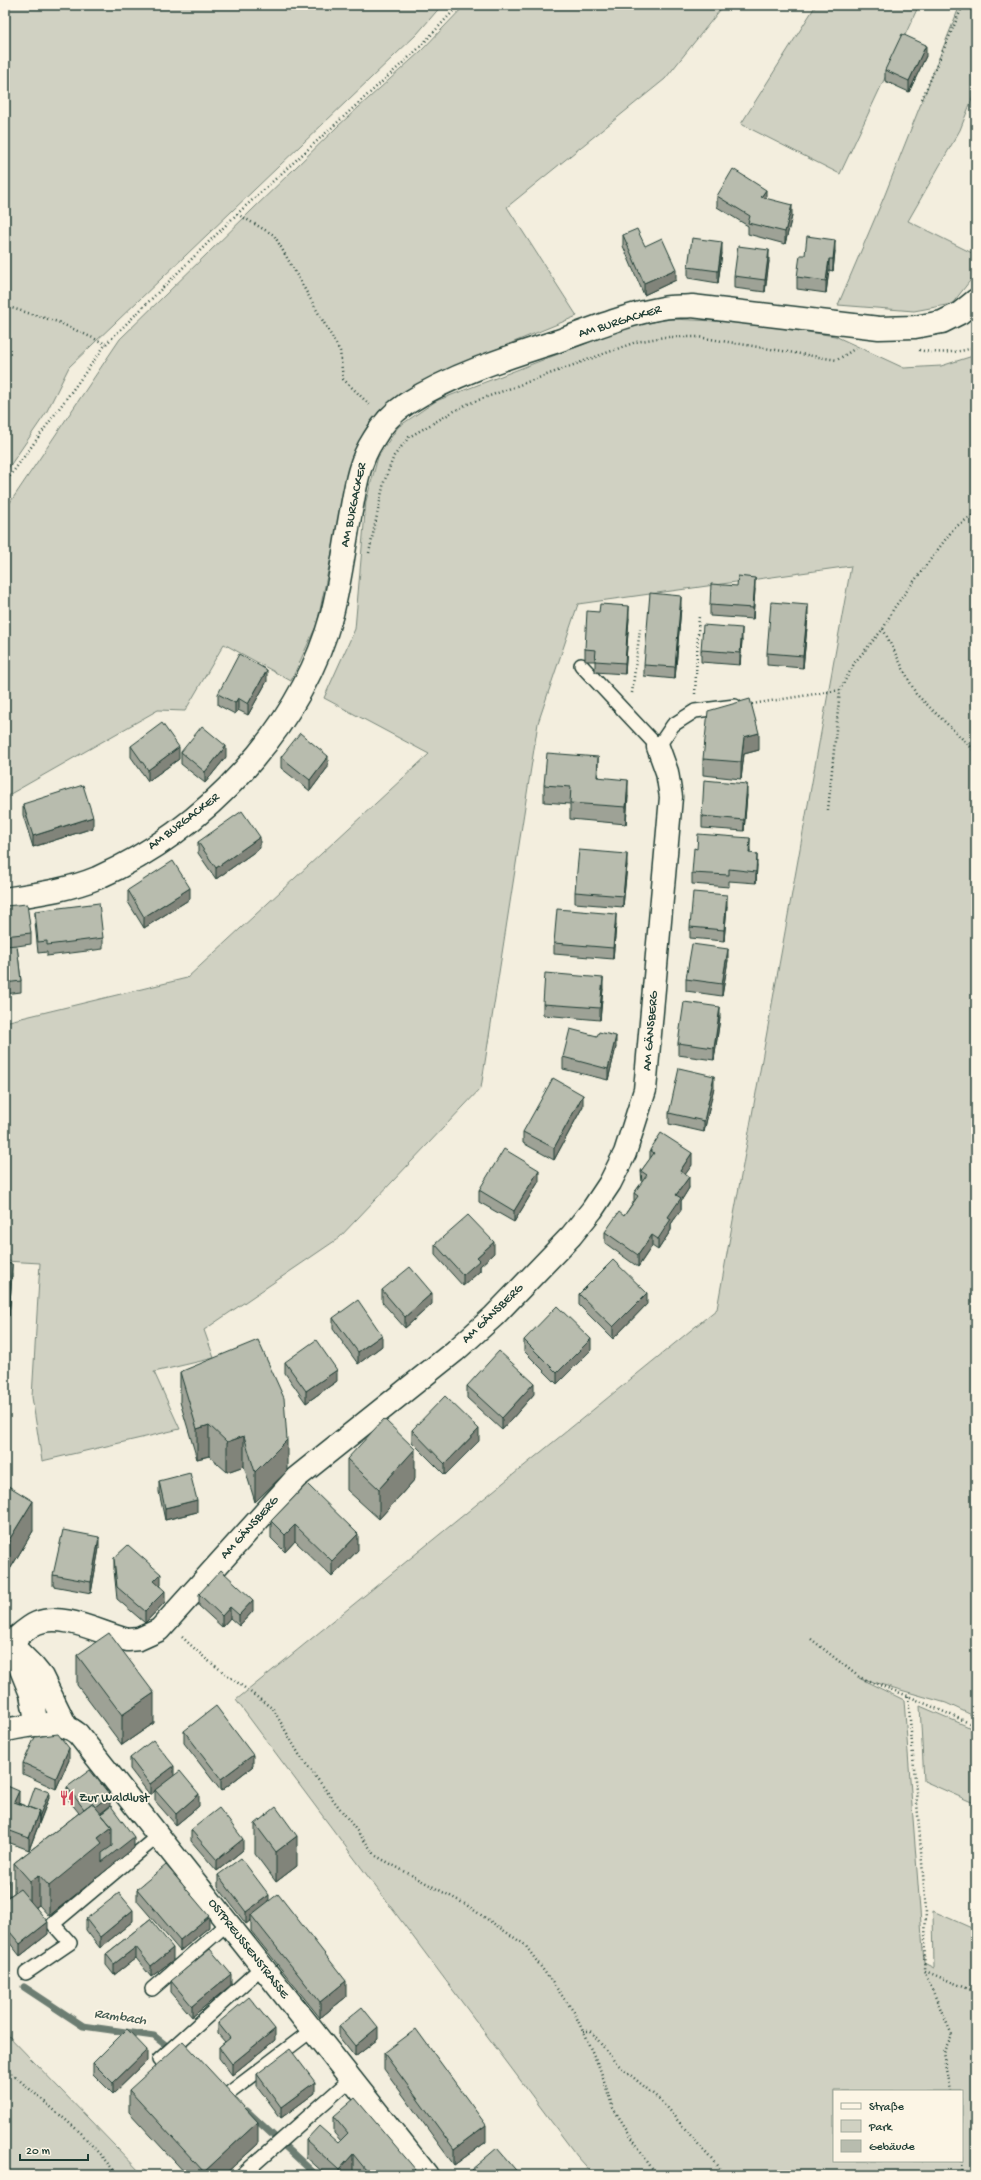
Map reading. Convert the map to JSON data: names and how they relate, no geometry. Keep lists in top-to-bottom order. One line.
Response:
{"streets":{"street":["AM BURGACKER","AM GÄNSBERG","OSTPREUSSENSTRASSE"]},"crossings":[["AM GÄNSBERG","OSTPREUSSENSTRASSE"]],"water":["Rambach"],"places":{"restaurant":["Zur Waldlust"]},"legend":["Straße","Park","Gebäude"],"scale_bar":"20 m"}
